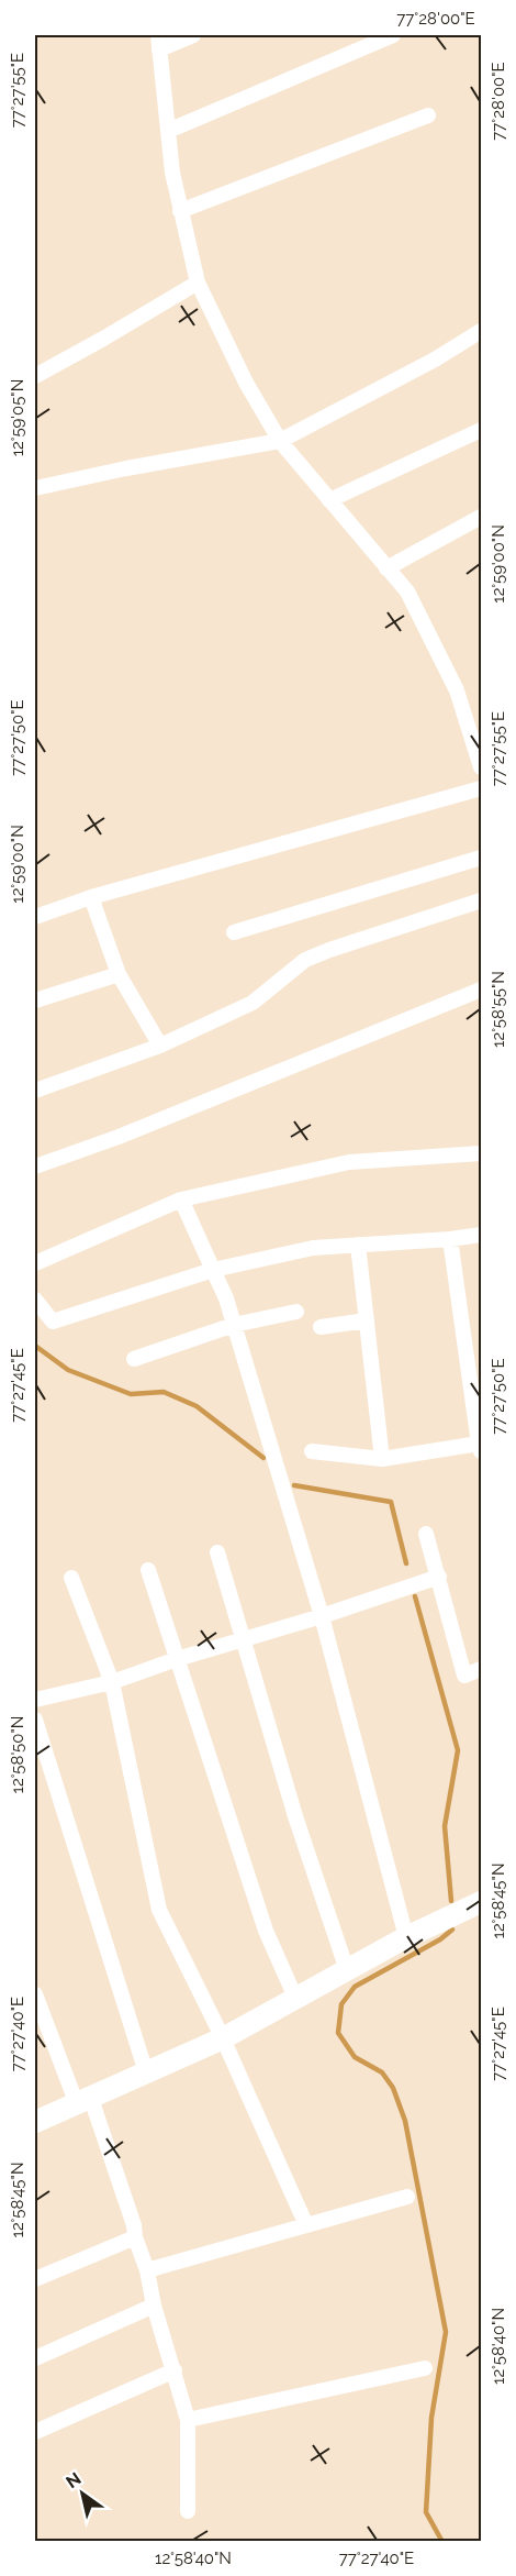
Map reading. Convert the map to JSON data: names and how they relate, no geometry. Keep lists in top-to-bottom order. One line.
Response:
{"north":"top left","coordinates":["77°28'00\"E","77°27'55\"E","12°59'05\"N","12°59'00\"N","77°27'50\"E","12°58'55\"N","77°27'45\"E","12°58'50\"N","12°58'45\"N","77°27'40\"E","12°58'40\"N"]}
